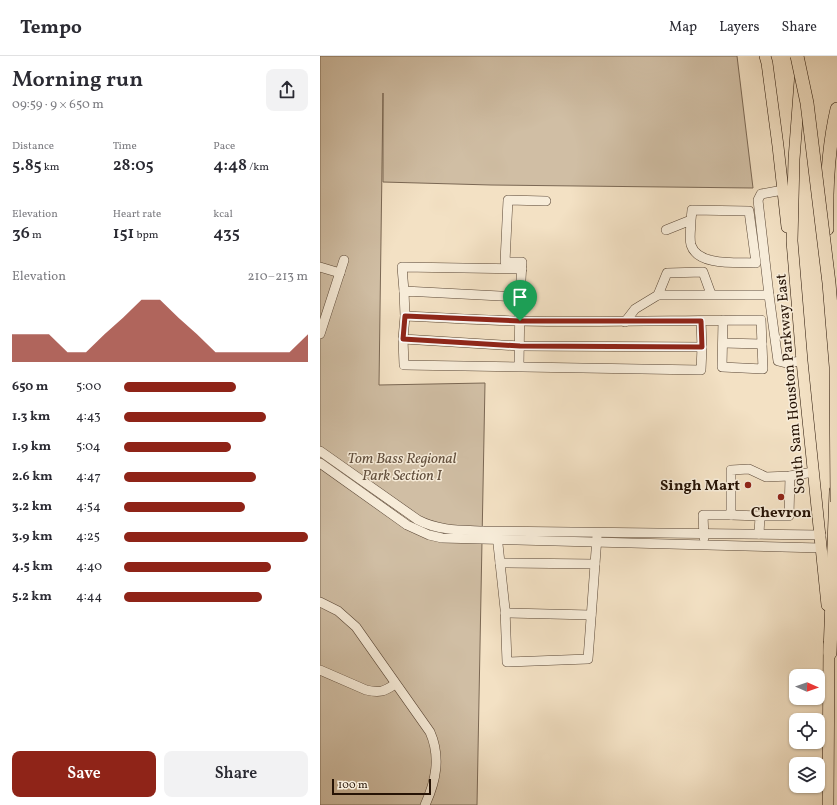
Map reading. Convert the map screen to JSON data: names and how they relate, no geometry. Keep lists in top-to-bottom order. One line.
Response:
{"streets":{"main road":["South Sam Houston Parkway East"]},"parks":["Tom Bass Regional Park Section I"],"places":["Singh Mart","Chevron"],"scale_bar":"100 m","north":"right","page":{"header":"Tempo","nav":["Map","Layers","Share"],"heading":["Morning run","09:59 · 9 × 650 m"],"stats":[["Distance","5.85 km"],["Time","28:05"],["Pace","4:48 /km"],["Elevation","36 m"],["Heart rate","151 bpm"],["kcal","435"]],"chart":["Elevation","210–213 m"],"list":[{"name":"650 m","note":"5:00"},{"name":"1.3 km","note":"4:43"},{"name":"1.9 km","note":"5:04"},{"name":"2.6 km","note":"4:47"},{"name":"3.2 km","note":"4:54"},{"name":"3.9 km","note":"4:25"},{"name":"4.5 km","note":"4:40"},{"name":"5.2 km","note":"4:44"}],"buttons":["Save","Share"],"scale":"100 m"}}
